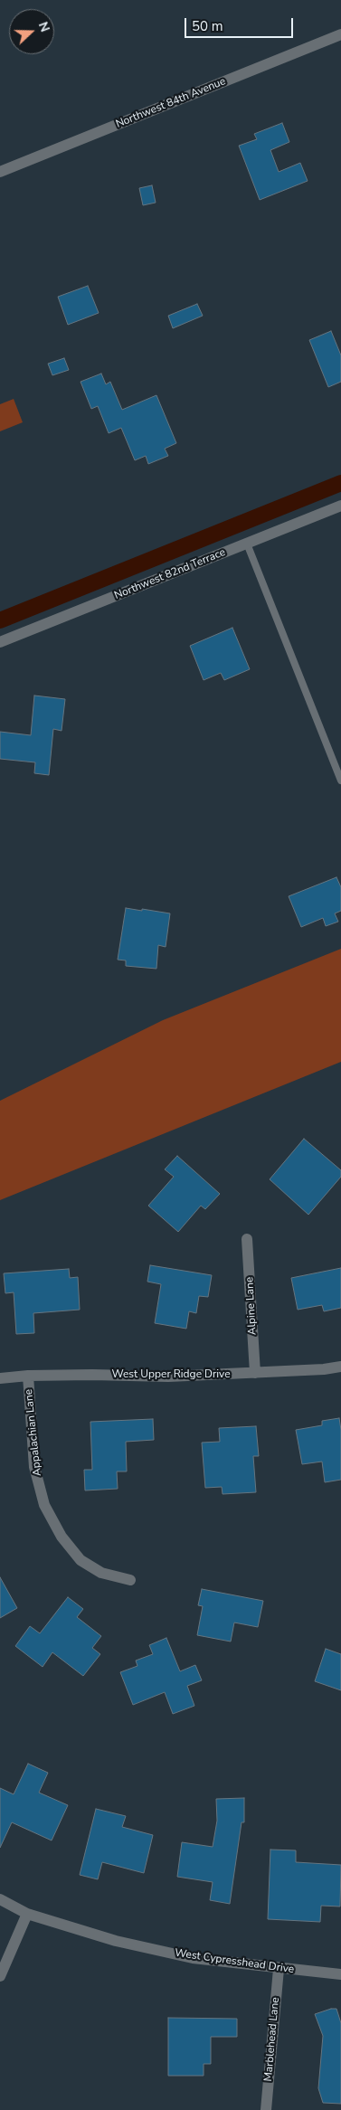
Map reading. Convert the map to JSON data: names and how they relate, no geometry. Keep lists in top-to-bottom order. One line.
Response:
{"streets":{"street":["Northwest 84th Avenue","Northwest 82nd Terrace","Alpine Lane","West Upper Ridge Drive","Appalachian Lane","West Cypresshead Drive","Marblehead Lane"]},"crossings":[["Alpine Lane","West Upper Ridge Drive"],["West Upper Ridge Drive","Appalachian Lane"],["West Cypresshead Drive","Marblehead Lane"]],"scale_bar":"50 m","north":"right"}
